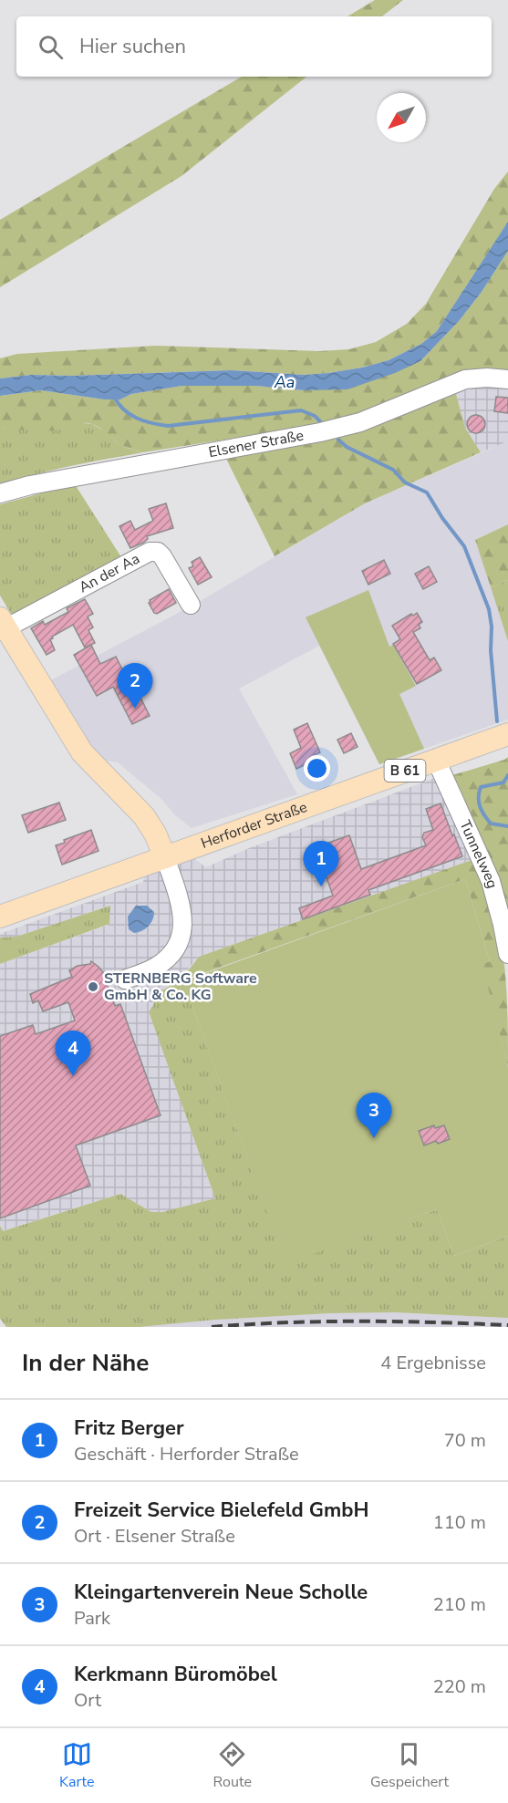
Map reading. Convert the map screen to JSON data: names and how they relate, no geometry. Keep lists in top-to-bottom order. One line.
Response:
{"streets":{"main road":["B 61","Herforder Straße"],"street":["Elsener Straße","An der Aa","Tunnelweg"]},"crossings":[["Herforder Straße","Tunnelweg"]],"water":["Aa"],"places":["STERNBERG Software GmbH & Co. KG"],"north":"bottom left","page":{"search":"Hier suchen","pins":["2","1","4","3"],"heading":["In der Nähe","4 Ergebnisse"],"list":[{"mark":"1","name":"Fritz Berger","note":"Geschäft · Herforder Straße","value":"70 m"},{"mark":"2","name":"Freizeit Service Bielefeld GmbH","note":"Ort · Elsener Straße","value":"110 m"},{"mark":"3","name":"Kleingartenverein Neue Scholle","note":"Park","value":"210 m"},{"mark":"4","name":"Kerkmann Büromöbel","note":"Ort","value":"220 m"}],"nav":["Karte","Route","Gespeichert"]}}
